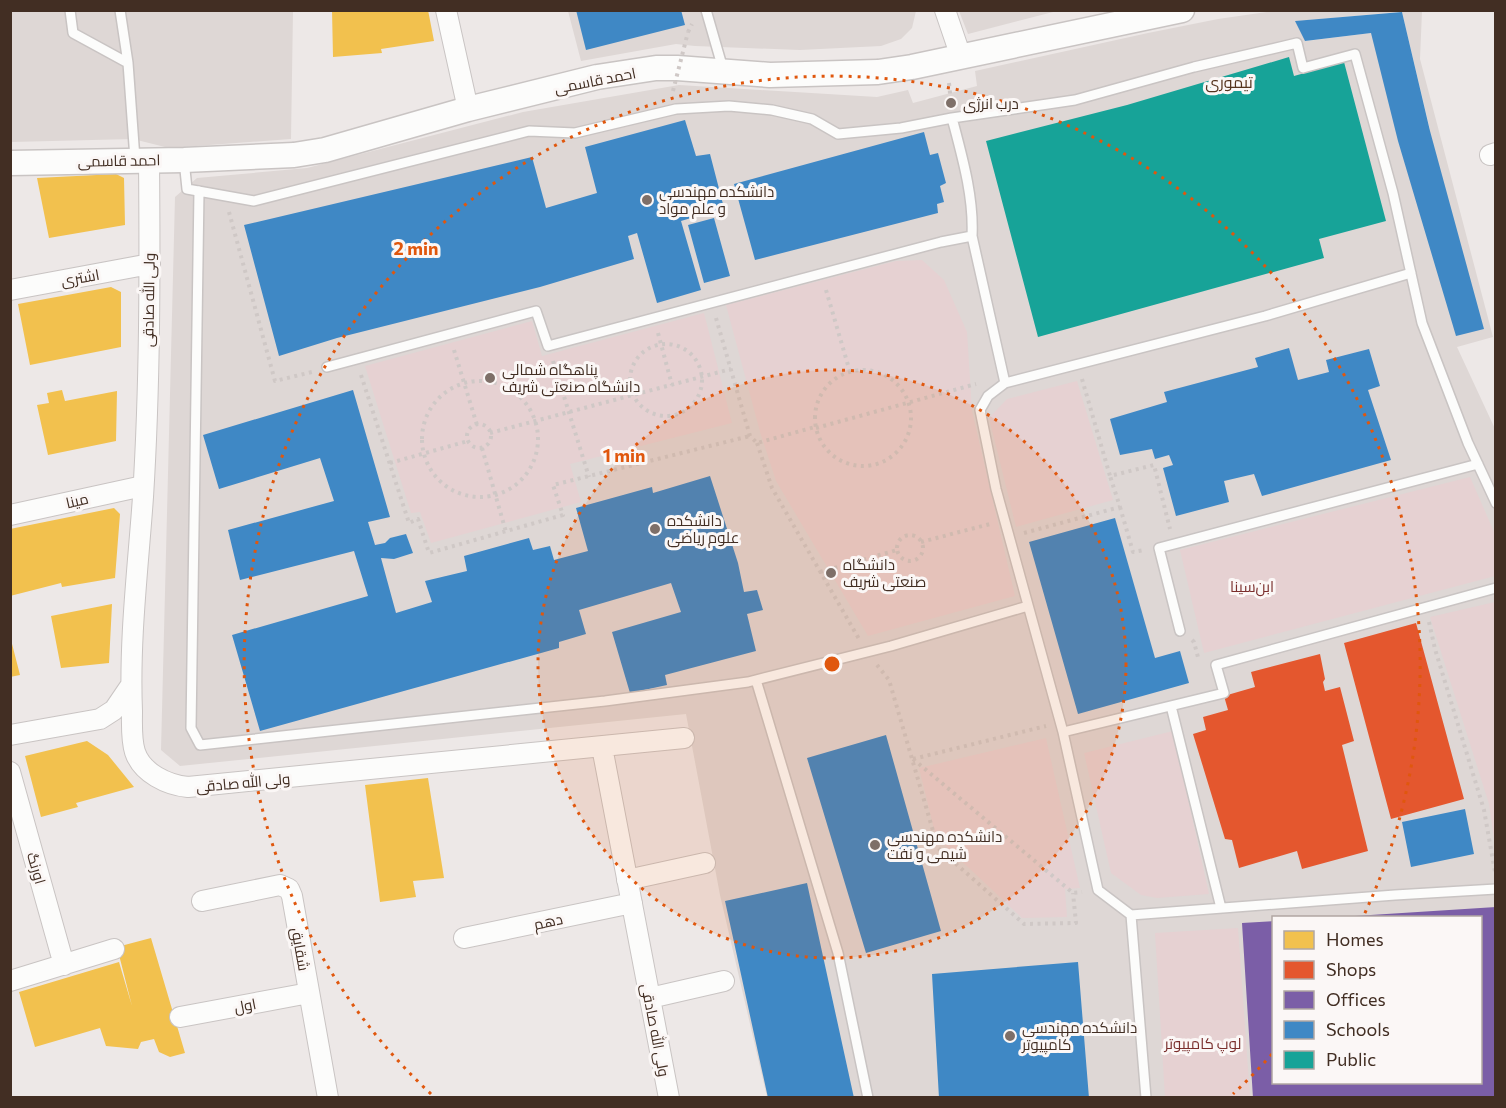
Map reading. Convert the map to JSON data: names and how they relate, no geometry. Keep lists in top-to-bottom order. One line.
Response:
{"streets":{"street":["احمد قاسمی","اشتری","ولی الله صادقی","مینا","اورنگ","دهم","شقایق","اول"]},"crossings":[["احمد قاسمی","ولی الله صادقی"],["اشتری","ولی الله صادقی"],["ولی الله صادقی","مینا"],["ولی الله صادقی","دهم"],["شقایق","اول"]],"districts":["تیموری"],"parks":["ابن‌سینا","لوپ کامپیوتر"],"places":["درب انرژی","دانشکده مهندسی و علم مواد","پناهگاه شمالی دانشگاه صنعتی شریف","دانشکده علوم ریاضی","دانشگاه صنعتی شریف","دانشکده مهندسی شیمی و نفت","دانشکده مهندسی کامپیوتر"],"legend":["Homes","Shops","Offices","Schools","Public"],"rings":["2 min","1 min"]}
